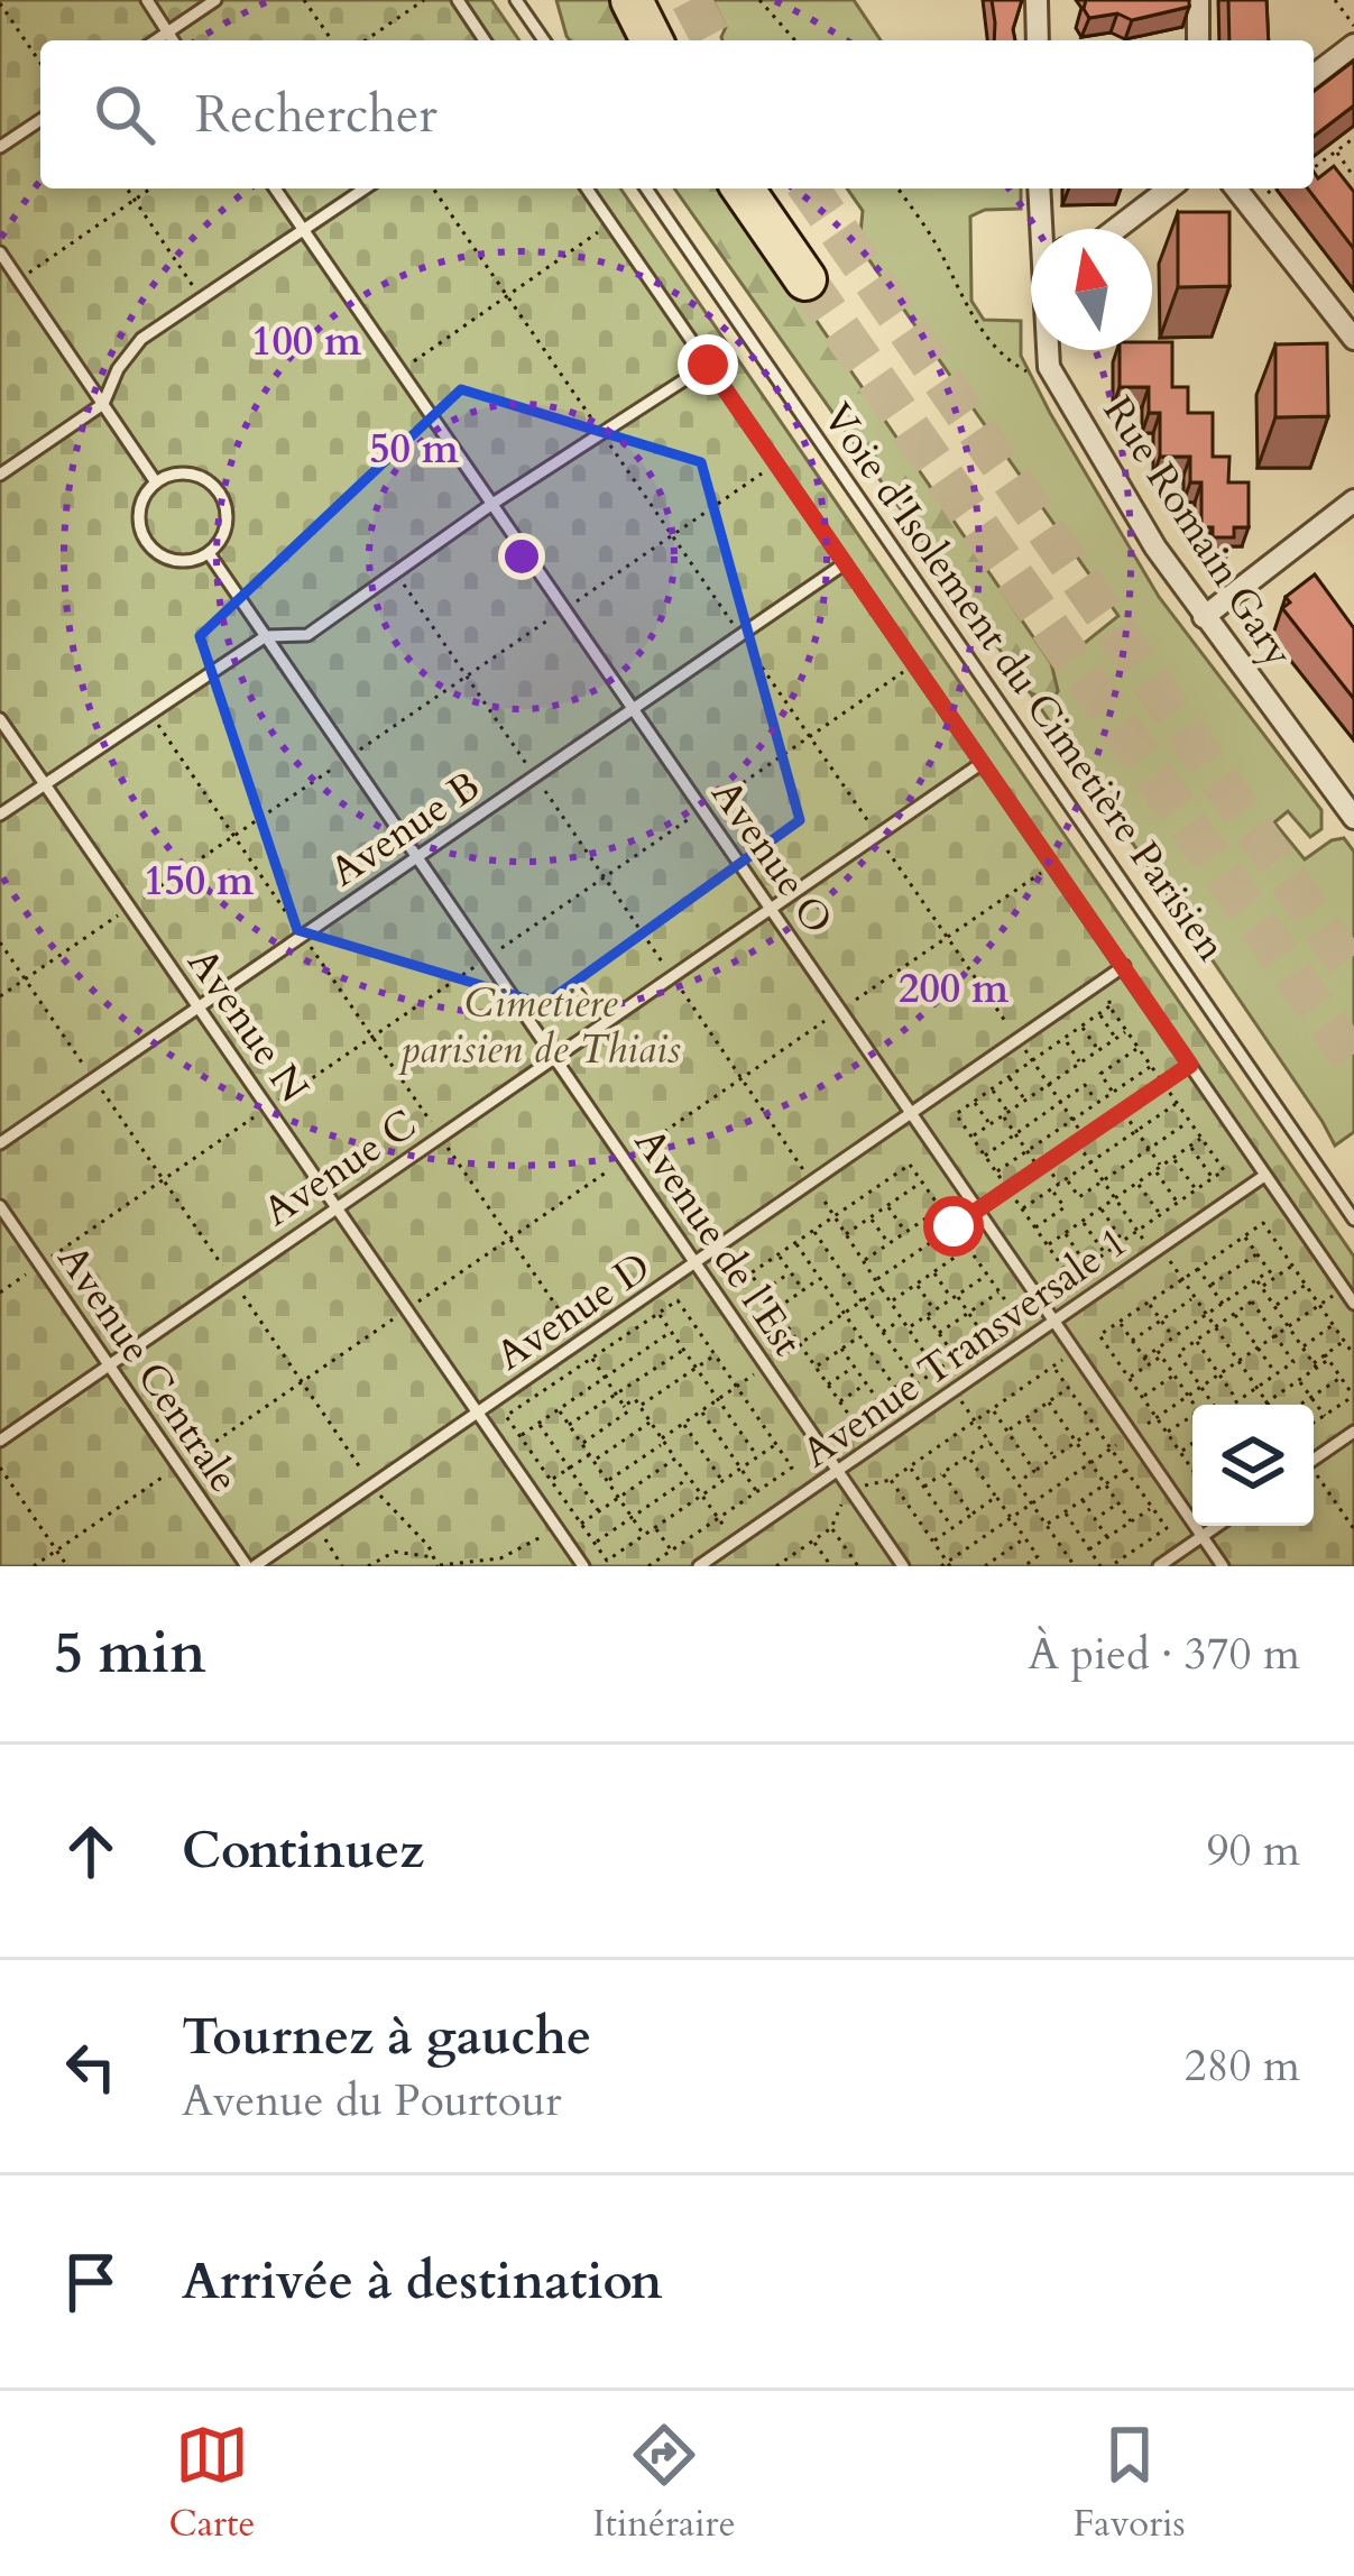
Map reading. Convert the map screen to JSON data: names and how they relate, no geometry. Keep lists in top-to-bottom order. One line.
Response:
{"streets":{"street":["Rue Romain Gary"],"lane":["Voie d'Isolement du Cimetière Parisien","Avenue B","Avenue O","Avenue N","Avenue C","Avenue de l'Est","Avenue D","Avenue Transversale 1","Avenue Centrale"]},"crossings":[["Avenue B","Avenue O"],["Avenue B","Avenue N"],["Avenue B","Avenue de l'Est"],["Avenue O","Avenue C"],["Avenue O","Avenue D"],["Avenue O","Avenue Transversale 1"],["Avenue N","Avenue C"],["Avenue N","Avenue D"],["Avenue C","Avenue de l'Est"],["Avenue C","Avenue Centrale"],["Avenue de l'Est","Avenue D"],["Avenue de l'Est","Avenue Transversale 1"],["Avenue D","Avenue Centrale"]],"parks":["Cimetière parisien de Thiais"],"north":"top","page":{"search":"Rechercher","heading":["5 min","À pied · 370 m"],"list":[["Continuez","90 m"],["Tournez à gauche","Avenue du Pourtour","280 m"],"Arrivée à destination"],"nav":["Carte","Itinéraire","Favoris"]},"rings":["100 m","50 m","150 m","200 m"]}
